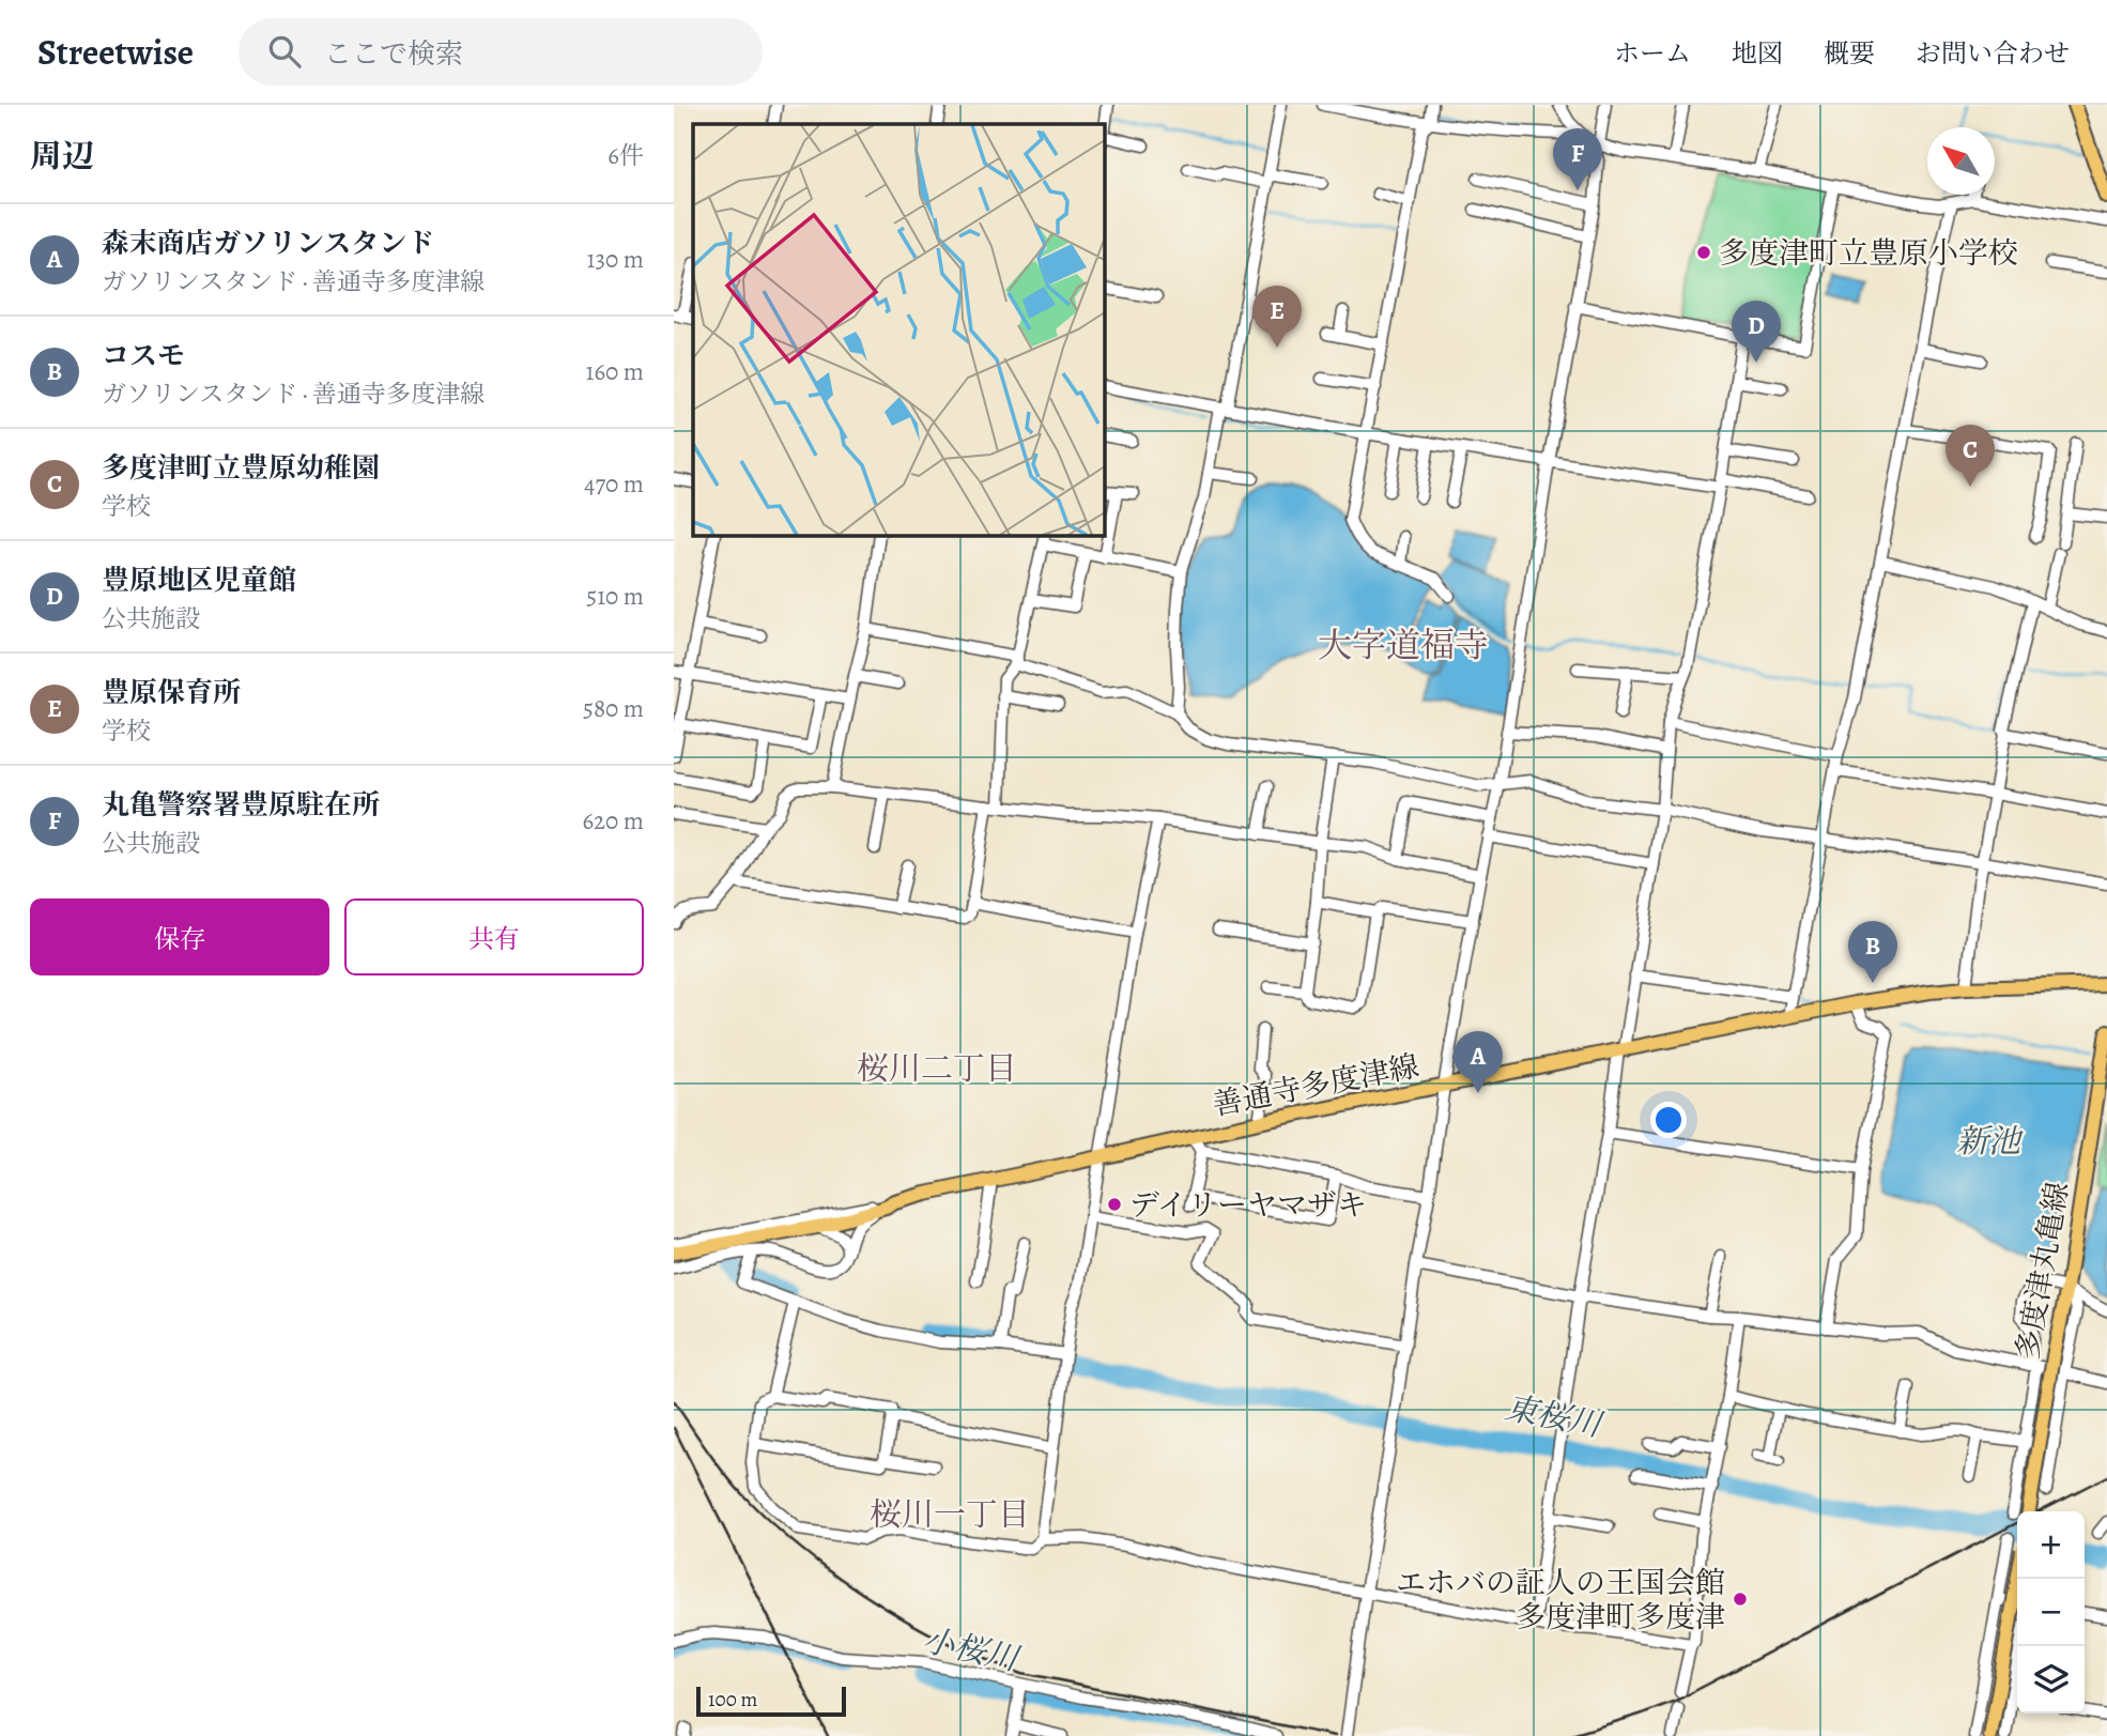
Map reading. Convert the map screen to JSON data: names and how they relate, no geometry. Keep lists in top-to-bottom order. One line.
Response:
{"streets":{"main road":["善通寺多度津線","多度津丸亀線"]},"districts":["大字道福寺","桜川二丁目","桜川一丁目"],"water":["新池","東桜川","小桜川"],"places":["多度津町立豊原小学校","デイリーヤマザキ","エホバの証人の王国会館 多度津町多度津"],"scale_bar":"100 m","north":"top left","page":{"header":"Streetwise","search":"ここで検索","nav":["ホーム","地図","概要","お問い合わせ"],"heading":["周辺","6件"],"pins":["F","E","D","C","B","A"],"list":[{"mark":"A","name":"森末商店ガソリンスタンド","note":"ガソリンスタンド · 善通寺多度津線","value":"130 m"},{"mark":"B","name":"コスモ","note":"ガソリンスタンド · 善通寺多度津線","value":"160 m"},{"mark":"C","name":"多度津町立豊原幼稚園","note":"学校","value":"470 m"},{"mark":"D","name":"豊原地区児童館","note":"公共施設","value":"510 m"},{"mark":"E","name":"豊原保育所","note":"学校","value":"580 m"},{"mark":"F","name":"丸亀警察署豊原駐在所","note":"公共施設","value":"620 m"}],"buttons":["保存","共有"],"map_buttons":["+","−"],"scale":"100 m"}}
